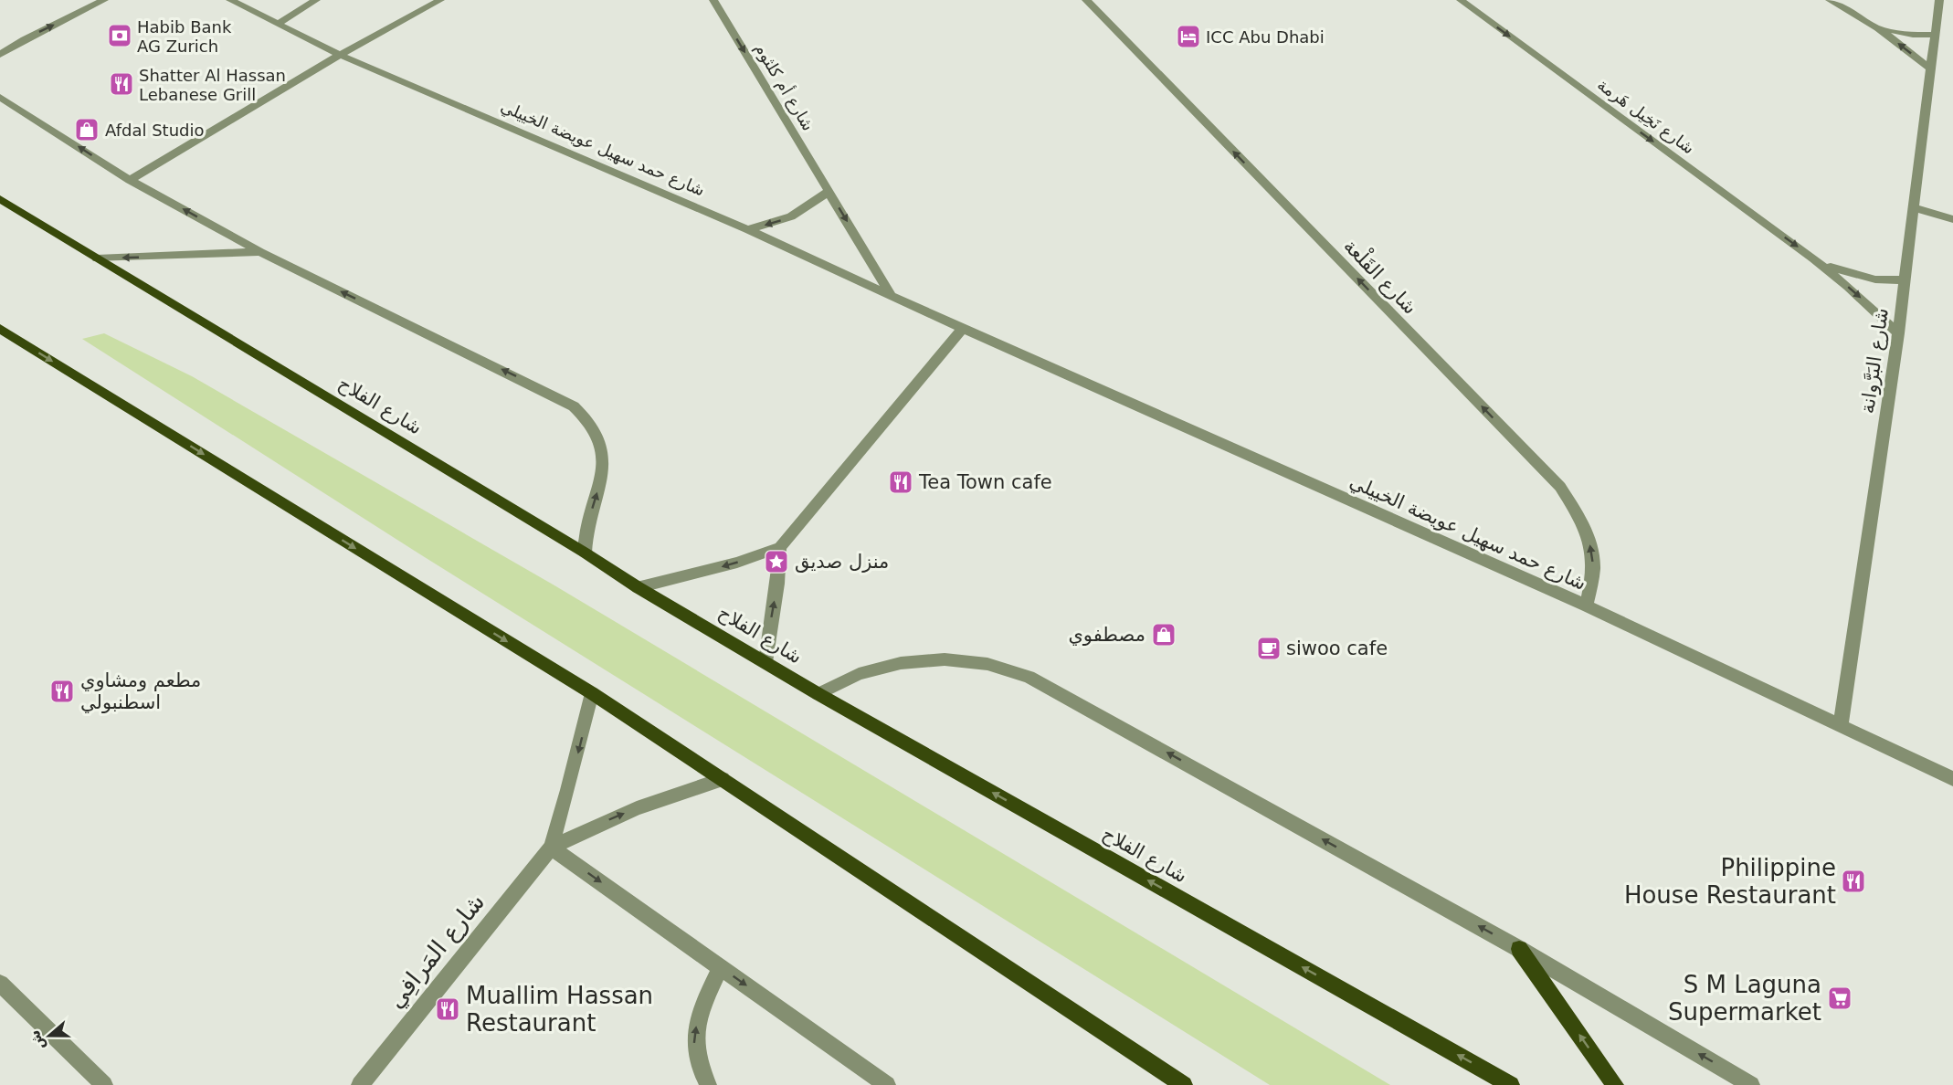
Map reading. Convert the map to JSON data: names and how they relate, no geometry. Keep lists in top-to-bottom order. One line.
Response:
{"streets":{"main road":["شارع الفلاح"],"street":["شارع أم كلثوم","شارع نَخِيل هَرمة","شارع حمد سهيل عويضة الخييلي","شارع القَلْعة","شارع البَرَّوانة","شارع المَرافِي"]},"crossings":[["شارع أم كلثوم","شارع حمد سهيل عويضة الخييلي"],["شارع نَخِيل هَرمة","شارع البَرَّوانة"],["شارع حمد سهيل عويضة الخييلي","شارع القَلْعة"],["شارع حمد سهيل عويضة الخييلي","شارع البَرَّوانة"]],"one_way":["شارع أم كلثوم","شارع نَخِيل هَرمة","شارع القَلْعة","شارع الفلاح"],"places":{"bank":["Habib Bank AG Zurich"],"hotel":["ICC Abu Dhabi"],"restaurant":["Shatter Al Hassan Lebanese Grill","Tea Town cafe","مطعم ومشاوي اسطنبولي","Philippine House Restaurant","Muallim Hassan Restaurant"],"shop":["Afdal Studio","مصطفوي"],"place":["منزل صديق"],"cafe":["siwoo cafe"],"supermarket":["S M Laguna Supermarket"]},"north":"left"}
